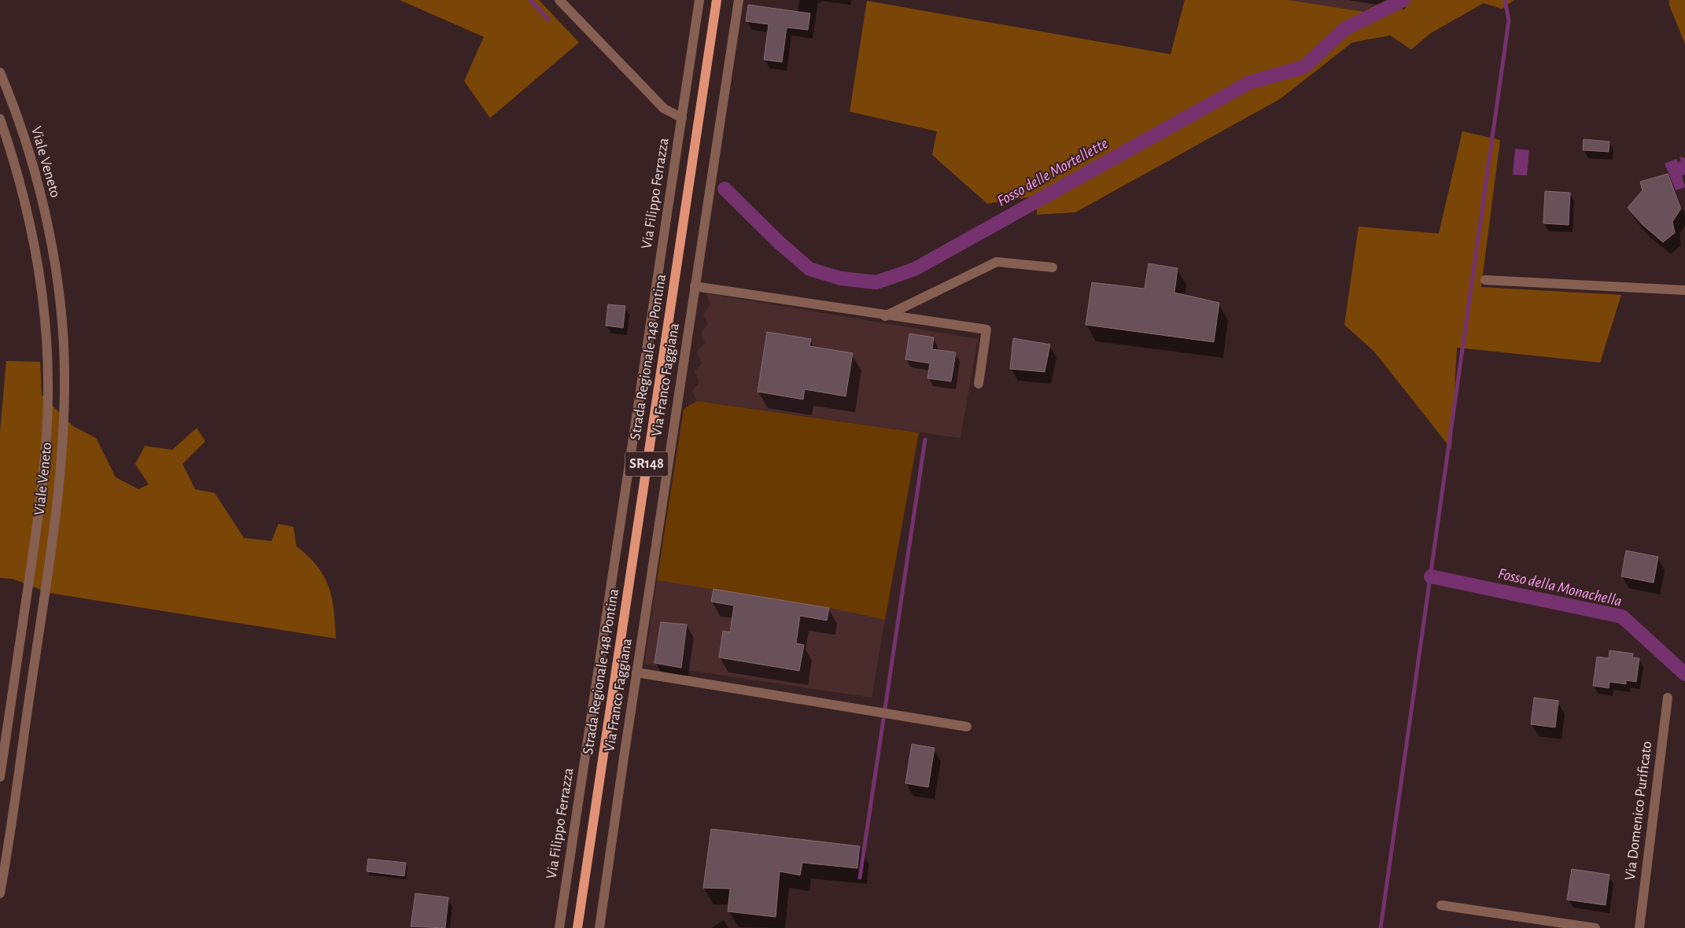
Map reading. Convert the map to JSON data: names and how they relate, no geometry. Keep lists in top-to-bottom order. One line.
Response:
{"streets":{"main road":["Strada Regionale 148 Pontina","SR148"],"street":["Viale Veneto","Via Filippo Ferrazza","Via Franco Faggiana","Via Domenico Purificato"]},"water":["Fosso delle Mortellette","Fosso della Monachella"]}
